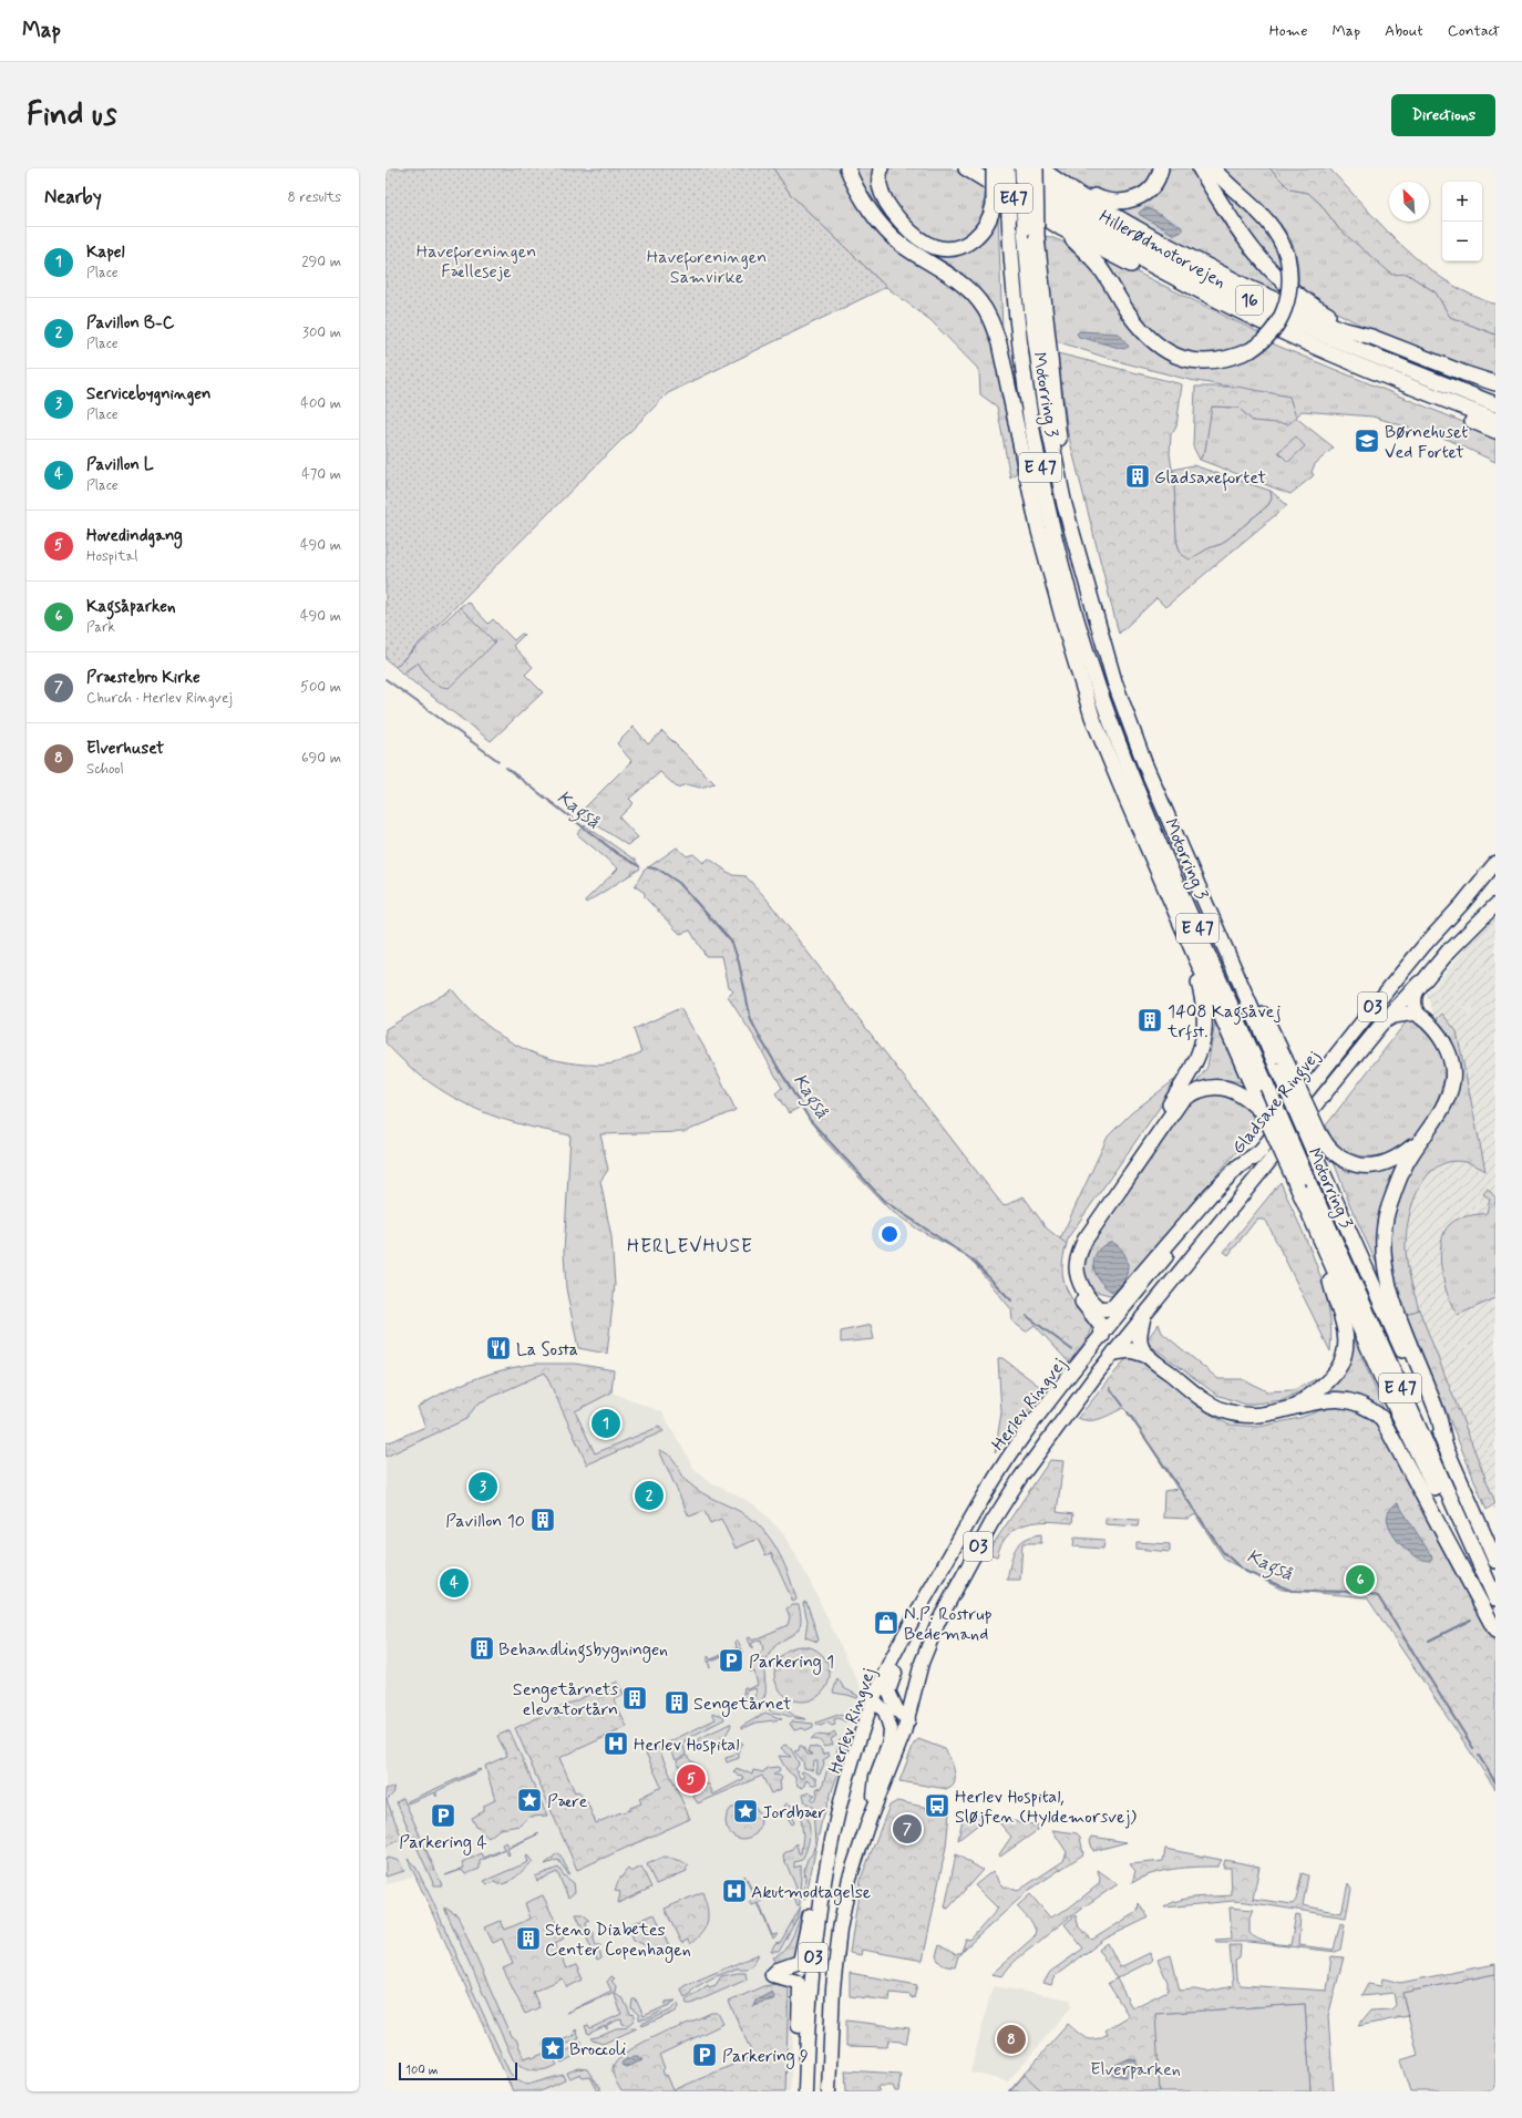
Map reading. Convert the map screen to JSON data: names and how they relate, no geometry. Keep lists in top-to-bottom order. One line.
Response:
{"streets":{"highway":["E47","Hillerødmotorvejen","16","Motorring 3","E 47"],"main road":["O3","Gladsaxe Ringvej","Herlev Ringvej"]},"crossings":[["O3","Gladsaxe Ringvej"],["Gladsaxe Ringvej","Herlev Ringvej"]],"districts":["HERLEVHUSE"],"water":["Kagså"],"parks":["Haveforeningen Fælleseje","Haveforeningen Samvirke","Elverparken"],"places":{"school or university":["Børnehuset Ved Fortet"],"building":["Gladsaxefortet","1408 Kagsåvej trfst.","Pavillon 10","Behandlingsbygningen","Sengetårnets elevatortårn","Sengetårnet","Steno Diabetes Center Copenhagen"],"restaurant":["La Sosta"],"shop":["N.P. Rostrup Bedemand"],"parking":["Parkering 1","Parkering 4","Parkering 9"],"hospital":["Herlev Hospital","Akutmodtagelse"],"place":["Pære","Jordbær","Broccoli"],"bus stop":["Herlev Hospital, Sløjfen (Hyldemorsvej)"]},"scale_bar":"100 m","north":"top left","page":{"header":"Map","nav":["Home","Map","About","Contact"],"buttons":"Directions","title":"Find us","heading":["Nearby","8 results"],"map_buttons":["+","−"],"list":[{"mark":"1","name":"Kapel","note":"Place","value":"290 m"},{"mark":"2","name":"Pavillon B-C","note":"Place","value":"300 m"},{"mark":"3","name":"Servicebygningen","note":"Place","value":"400 m"},{"mark":"4","name":"Pavillon L","note":"Place","value":"470 m"},{"mark":"5","name":"Hovedindgang","note":"Hospital","value":"490 m"},{"mark":"6","name":"Kagsåparken","note":"Park","value":"490 m"},{"mark":"7","name":"Præstebro Kirke","note":"Church · Herlev Ringvej","value":"500 m"},{"mark":"8","name":"Elverhuset","note":"School","value":"690 m"}],"pins":["1","3","2","6","4","5","7","8"],"scale":"100 m"}}
